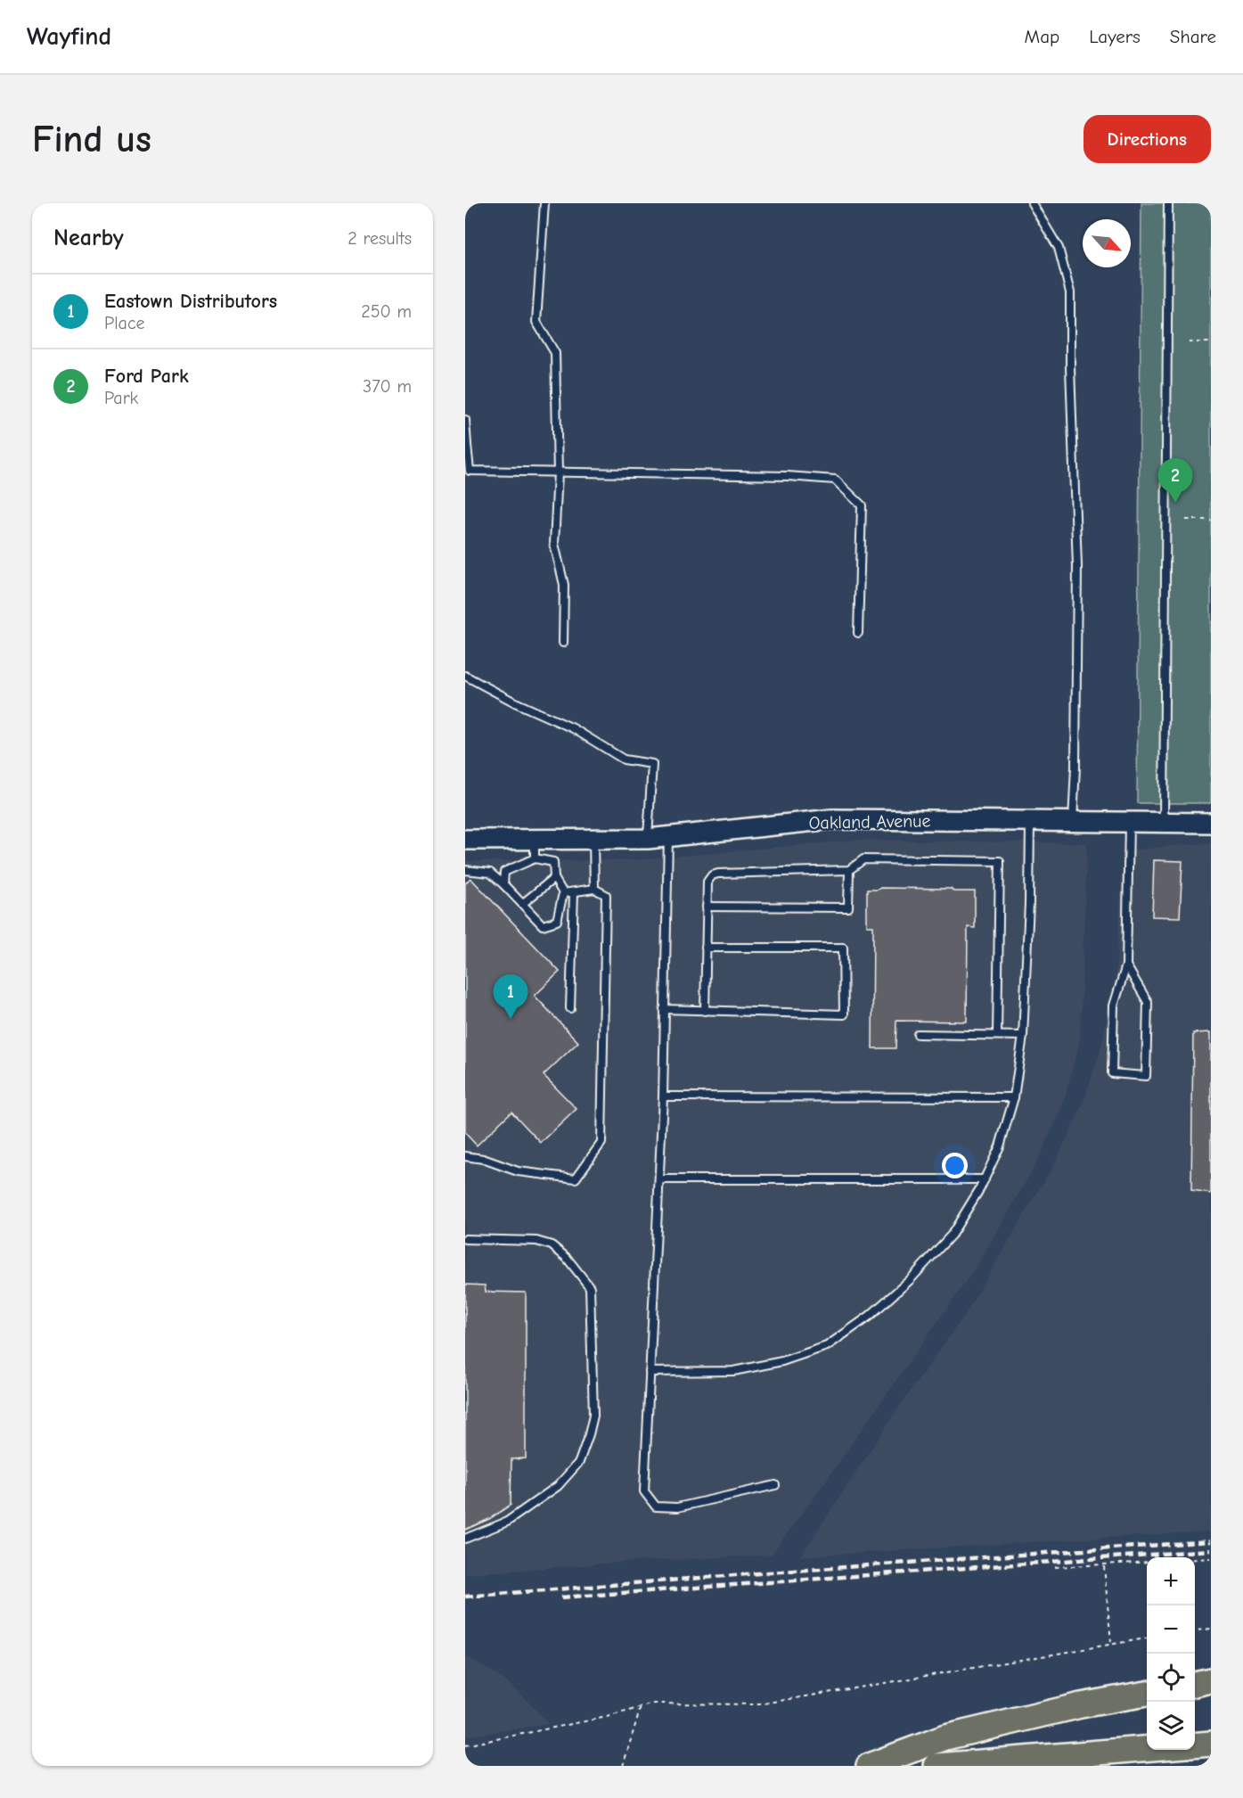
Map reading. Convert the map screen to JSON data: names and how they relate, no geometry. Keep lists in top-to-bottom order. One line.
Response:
{"streets":{"street":["Oakland Avenue"]},"north":"bottom right","page":{"header":"Wayfind","nav":["Map","Layers","Share"],"buttons":"Directions","title":"Find us","heading":["Nearby","2 results"],"list":[{"mark":"1","name":"Eastown Distributors","note":"Place","value":"250 m"},{"mark":"2","name":"Ford Park","note":"Park","value":"370 m"}],"pins":["2","1"],"map_buttons":["+","−"]}}
